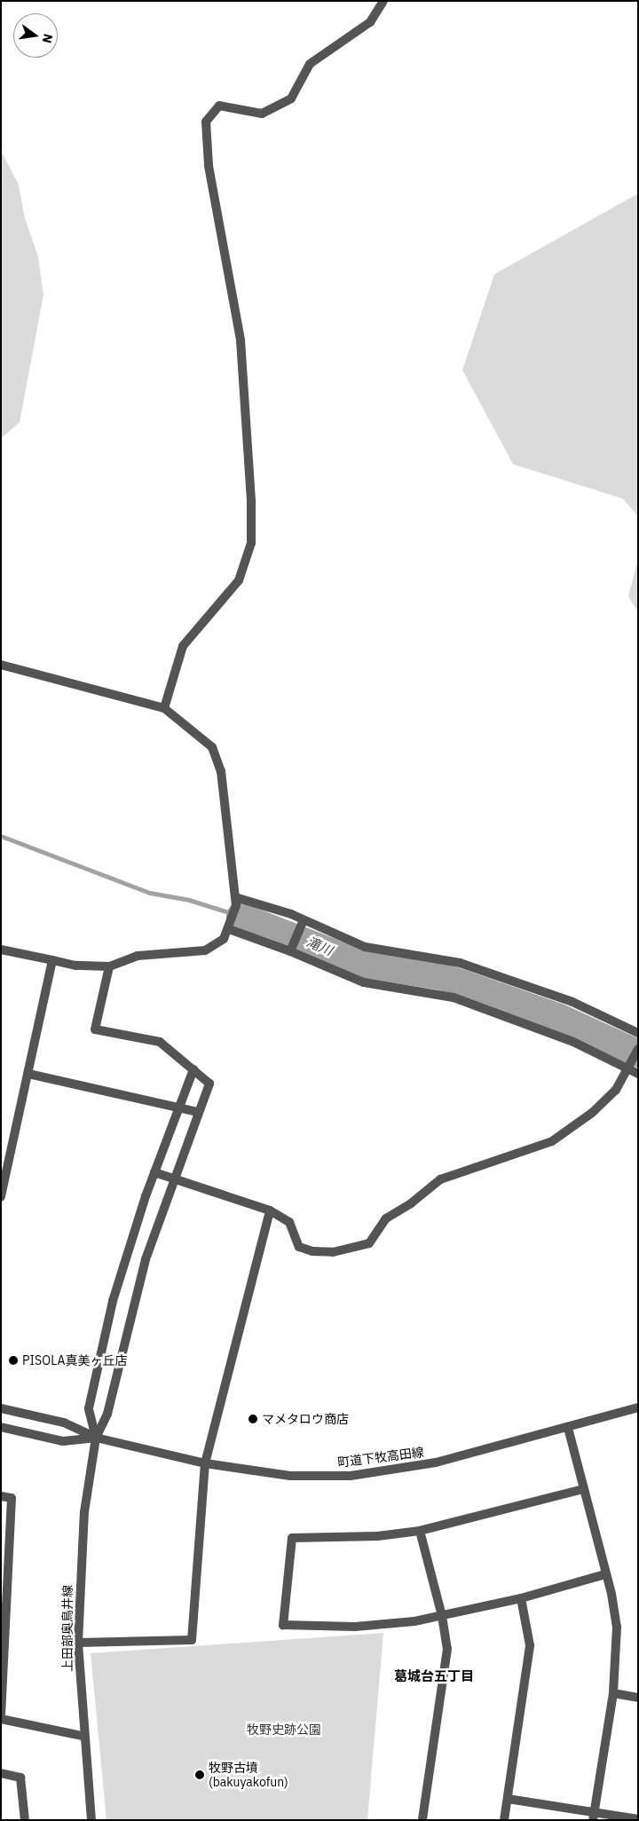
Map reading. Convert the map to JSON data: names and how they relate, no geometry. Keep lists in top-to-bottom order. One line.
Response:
{"streets":{"street":["町道下牧高田線","上田部奥鳥井線"]},"crossings":[["町道下牧高田線","上田部奥鳥井線"]],"districts":["葛城台五丁目"],"water":["滝川"],"parks":["牧野史跡公園"],"places":["PISOLA真美ヶ丘店","マメタロウ商店","牧野古墳 (bakuyakofun)"],"north":"right"}
